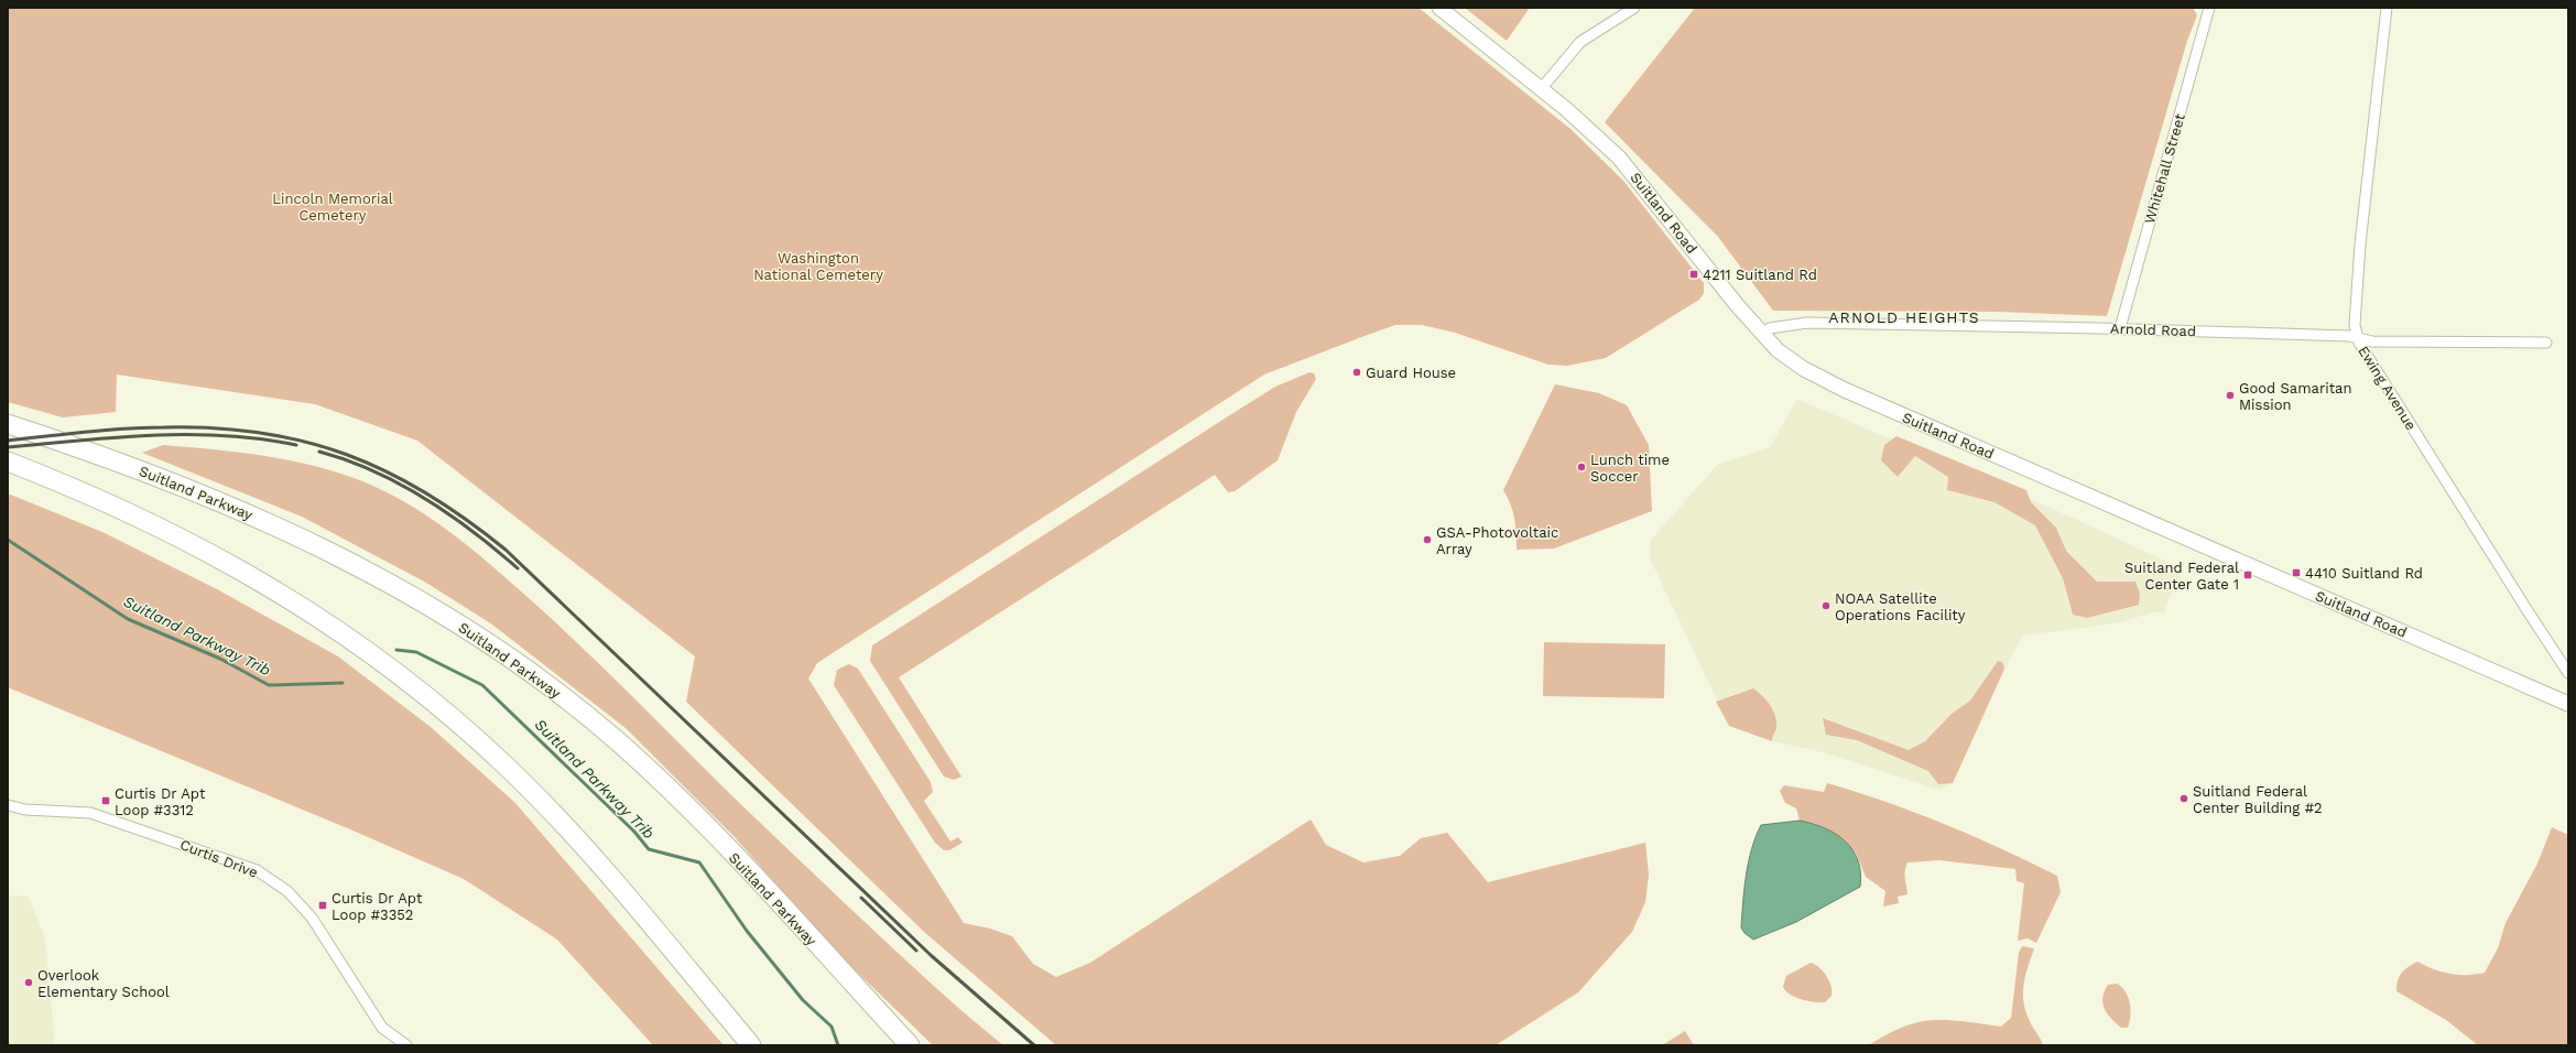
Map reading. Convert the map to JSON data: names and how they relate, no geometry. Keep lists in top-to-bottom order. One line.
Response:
{"streets":{"highway":["Suitland Parkway"],"main road":["Suitland Road"],"street":["Whitehall Street","Arnold Road","Ewing Avenue","Curtis Drive"]},"crossings":[["Whitehall Street","Arnold Road"],["Suitland Road","Arnold Road"],["Arnold Road","Ewing Avenue"]],"districts":["ARNOLD HEIGHTS"],"water":["Suitland Parkway Trib"],"parks":["Lincoln Memorial Cemetery","Washington National Cemetery"],"places":{"transit":["4211 Suitland Rd","4410 Suitland Rd","Suitland Federal Center Gate 1","Curtis Dr Apt Loop #3312","Curtis Dr Apt Loop #3352"],"other":["Guard House","Good Samaritan Mission","Lunch time Soccer","GSA-Photovoltaic Array","NOAA Satellite Operations Facility","Suitland Federal Center Building #2","Overlook Elementary School"]}}
